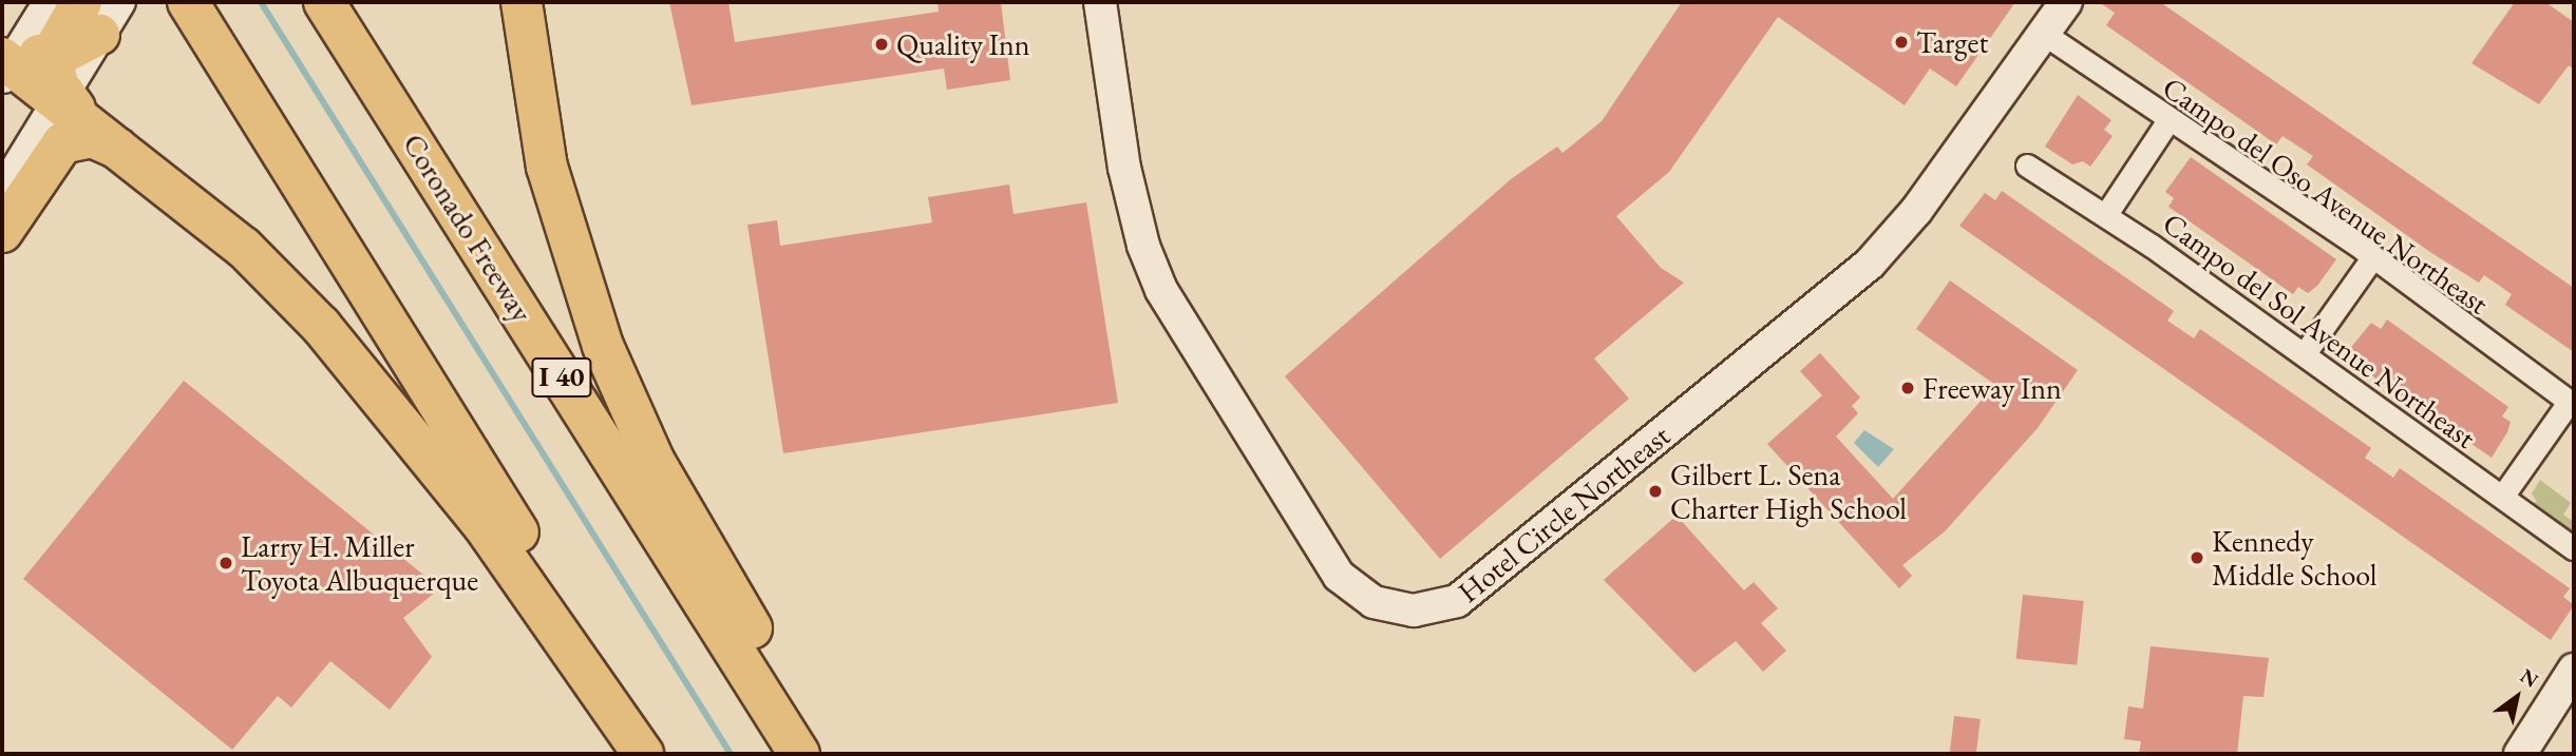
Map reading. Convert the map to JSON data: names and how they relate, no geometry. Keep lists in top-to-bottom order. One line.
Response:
{"streets":{"highway":["Coronado Freeway","I 40"],"street":["Campo del Oso Avenue Northeast","Campo del Sol Avenue Northeast","Hotel Circle Northeast"]},"crossings":[["Campo del Oso Avenue Northeast","Hotel Circle Northeast"]],"places":["Target","Quality Inn","Freeway Inn","Gilbert L. Sena Charter High School","Kennedy Middle School","Larry H. Miller Toyota Albuquerque"],"north":"top right"}
